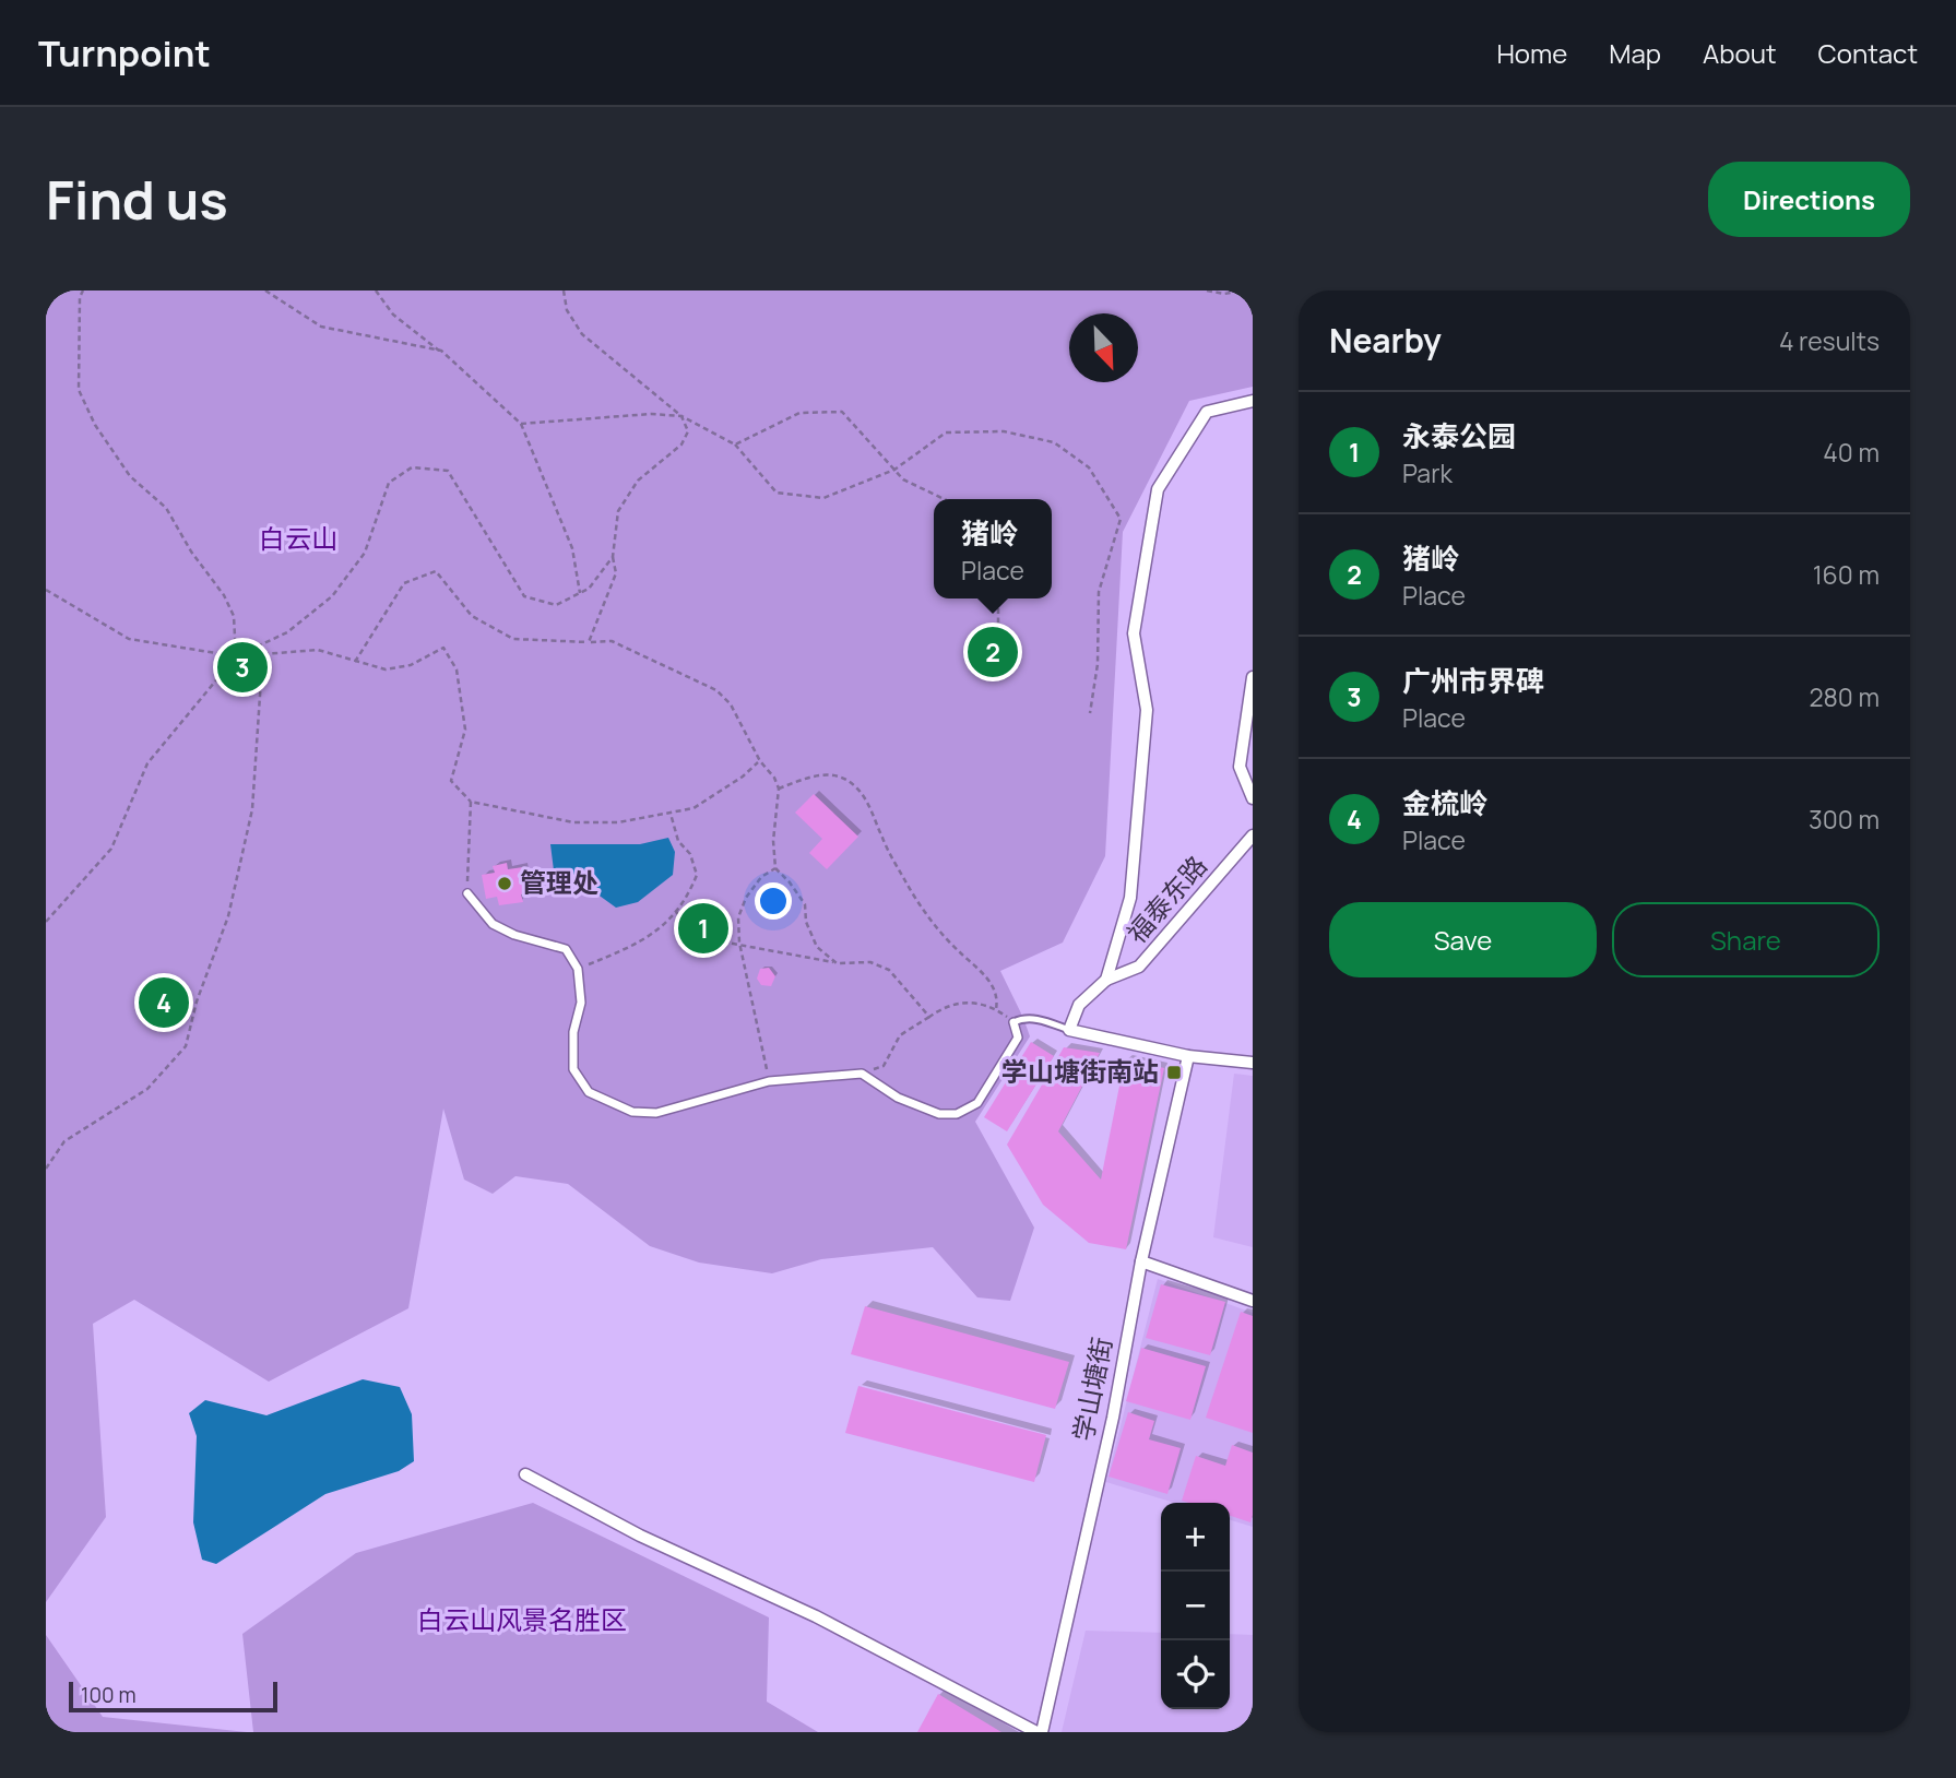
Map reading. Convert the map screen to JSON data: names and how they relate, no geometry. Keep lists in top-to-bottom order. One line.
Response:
{"streets":{"street":["福泰东路","学山塘街"]},"parks":["白云山","白云山风景名胜区"],"places":{"other":["管理处"],"transit":["学山塘街南站"]},"scale_bar":"100 m","north":"bottom right","page":{"header":"Turnpoint","nav":["Home","Map","About","Contact"],"buttons":["Directions",["Save","Share"]],"title":"Find us","heading":["Nearby","4 results"],"list":[{"mark":"1","name":"永泰公园","note":"Park","value":"40 m"},{"mark":"2","name":"猪岭","note":"Place","value":"160 m"},{"mark":"3","name":"广州市界碑","note":"Place","value":"280 m"},{"mark":"4","name":"金梳岭","note":"Place","value":"300 m"}],"popup":["猪岭","Place"],"pins":["2","3","1","4"],"map_buttons":["+","−"],"scale":"100 m"}}
